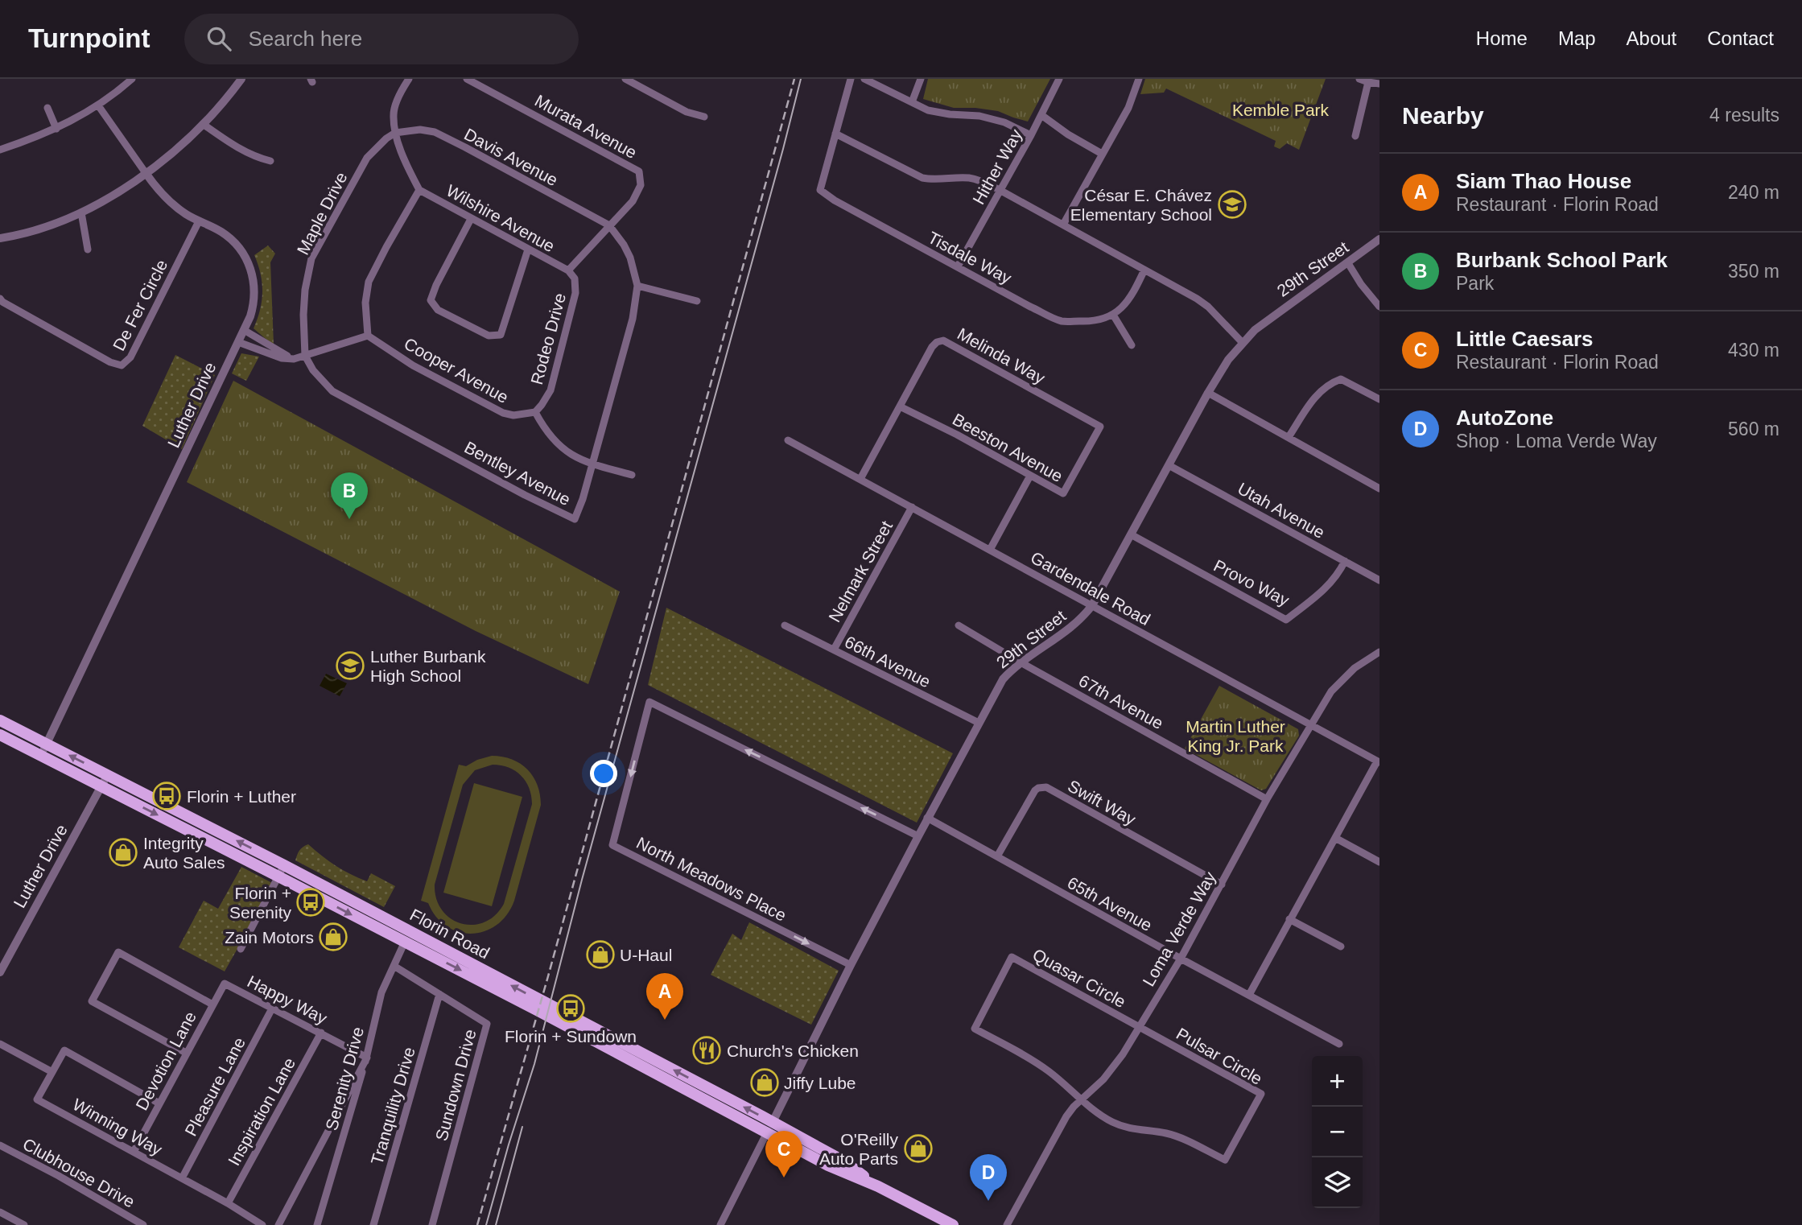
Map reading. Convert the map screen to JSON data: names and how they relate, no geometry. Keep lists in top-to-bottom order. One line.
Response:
{"streets":{"main road":["Florin Road"],"street":["Murata Avenue","Davis Avenue","Hither Way","Maple Drive","Wilshire Avenue","Tisdale Way","29th Street","De Fer Circle","Rodeo Drive","Melinda Way","Cooper Avenue","Luther Drive","Beeston Avenue","Bentley Avenue","Utah Avenue","Nelmark Street","Provo Way","Gardendale Road","66th Avenue","67th Avenue","Swift Way","North Meadows Place","65th Avenue","Loma Verde Way","Quasar Circle","Happy Way","Pulsar Circle","Devotion Lane","Serenity Drive","Sundown Drive","Pleasure Lane","Tranquility Drive","Inspiration Lane","Winning Way","Clubhouse Drive"]},"crossings":[["Murata Avenue","Davis Avenue"],["Murata Avenue","Wilshire Avenue"],["Murata Avenue","Rodeo Drive"],["Murata Avenue","Bentley Avenue"],["Davis Avenue","Maple Drive"],["Davis Avenue","Bentley Avenue"],["Hither Way","Tisdale Way"],["Maple Drive","Bentley Avenue"],["Wilshire Avenue","Rodeo Drive"],["29th Street","Utah Avenue"],["29th Street","Provo Way"],["29th Street","Gardendale Road"],["29th Street","66th Avenue"],["29th Street","67th Avenue"],["29th Street","North Meadows Place"],["29th Street","65th Avenue"],["29th Street","Florin Road"],["De Fer Circle","Luther Drive"],["Rodeo Drive","Cooper Avenue"],["Melinda Way","Beeston Avenue"],["Melinda Way","Gardendale Road"],["Luther Drive","Florin Road"],["Utah Avenue","Provo Way"],["Nelmark Street","Gardendale Road"],["Nelmark Street","66th Avenue"],["Gardendale Road","Loma Verde Way"],["67th Avenue","Loma Verde Way"],["Swift Way","65th Avenue"],["Swift Way","Loma Verde Way"],["65th Avenue","Loma Verde Way"],["Loma Verde Way","Quasar Circle"],["Loma Verde Way","Pulsar Circle"],["Florin Road","Serenity Drive"],["Quasar Circle","Pulsar Circle"],["Happy Way","Devotion Lane"],["Happy Way","Serenity Drive"],["Happy Way","Pleasure Lane"],["Happy Way","Inspiration Lane"],["Devotion Lane","Winning Way"],["Serenity Drive","Sundown Drive"],["Sundown Drive","Tranquility Drive"],["Pleasure Lane","Winning Way"],["Inspiration Lane","Winning Way"]],"parks":["Kemble Park","Martin Luther King Jr. Park"],"places":{"school or university":["César E. Chávez Elementary School","Luther Burbank High School"],"bus stop":["Florin + Luther","Florin + Serenity","Florin + Sundown"],"shop":["Integrity Auto Sales","Zain Motors","U-Haul","Jiffy Lube","O'Reilly Auto Parts"],"restaurant":["Church's Chicken"]},"page":{"header":"Turnpoint","search":"Search here","nav":["Home","Map","About","Contact"],"heading":["Nearby","4 results"],"list":[{"mark":"A","name":"Siam Thao House","note":"Restaurant · Florin Road","value":"240 m"},{"mark":"B","name":"Burbank School Park","note":"Park","value":"350 m"},{"mark":"C","name":"Little Caesars","note":"Restaurant · Florin Road","value":"430 m"},{"mark":"D","name":"AutoZone","note":"Shop · Loma Verde Way","value":"560 m"}],"pins":["B","A","C","D"],"map_buttons":["+","−"]}}
